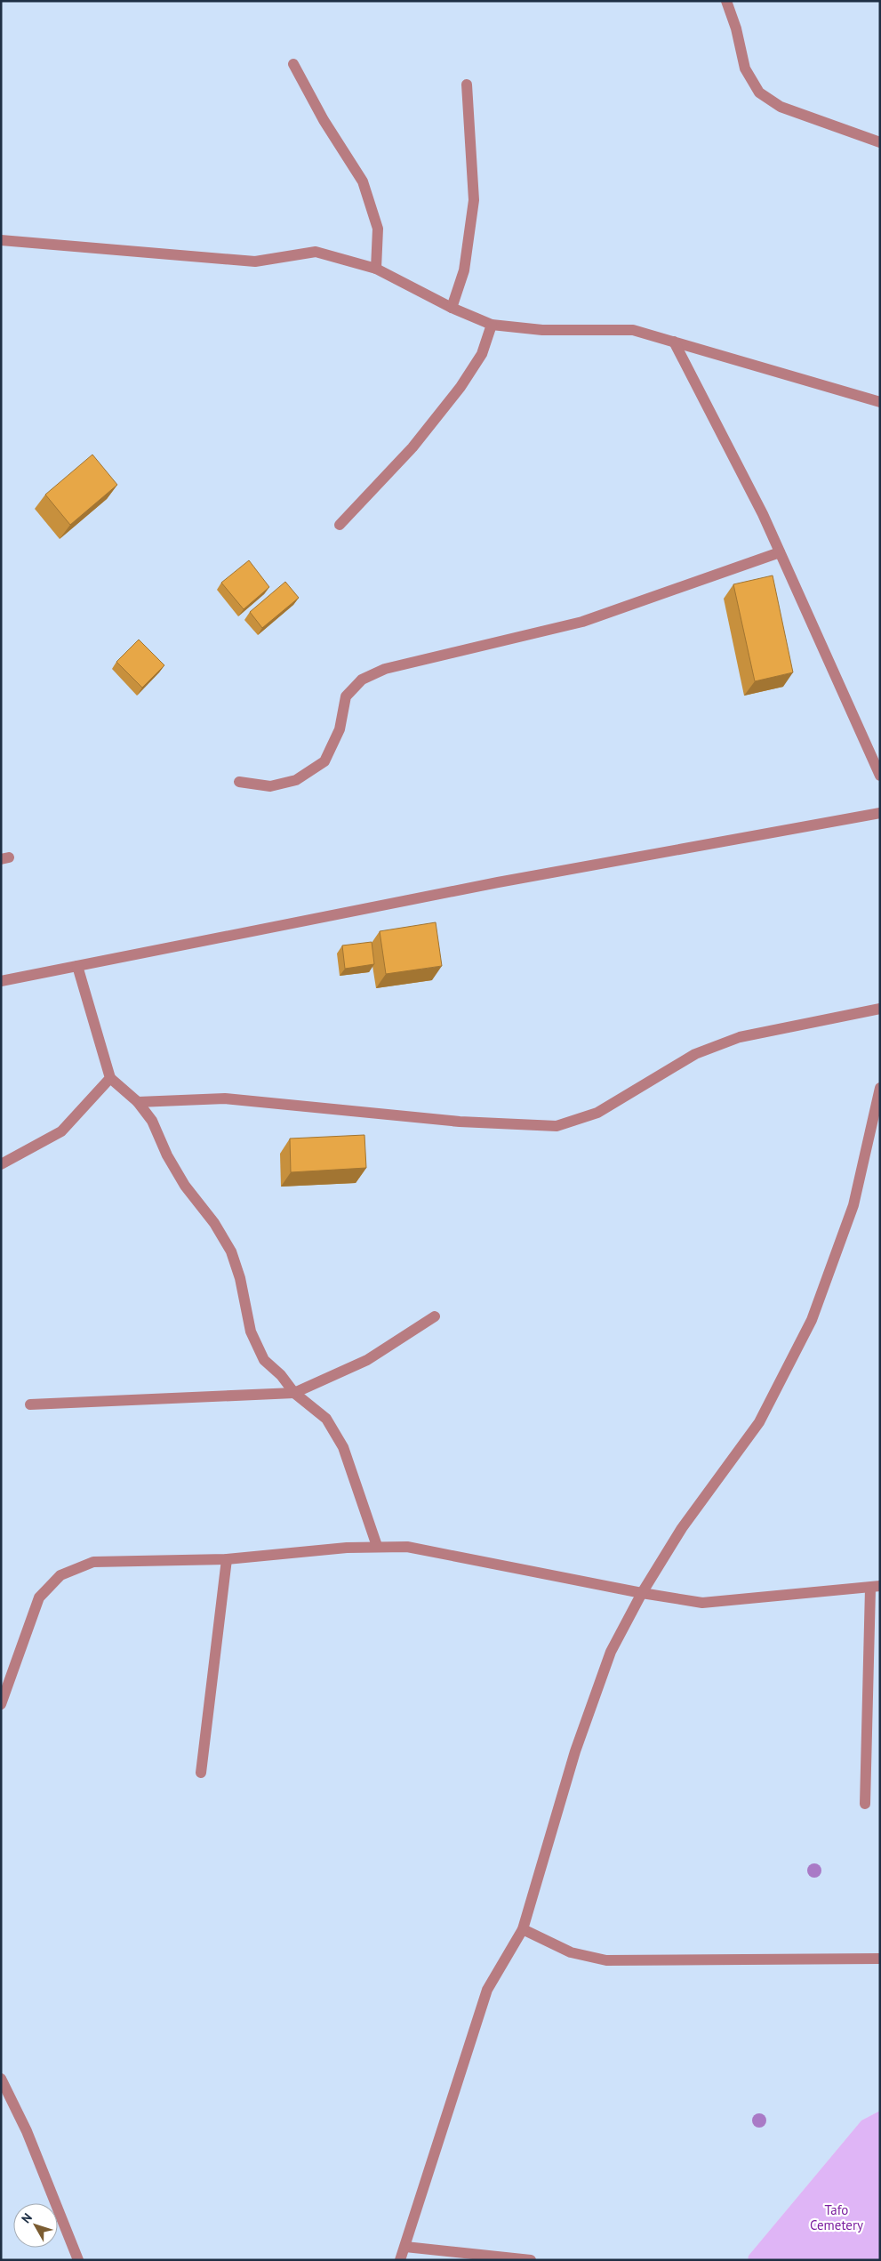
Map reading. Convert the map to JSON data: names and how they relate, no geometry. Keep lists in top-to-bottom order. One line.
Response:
{"parks":["Tafo Cemetery"],"north":"top left"}
